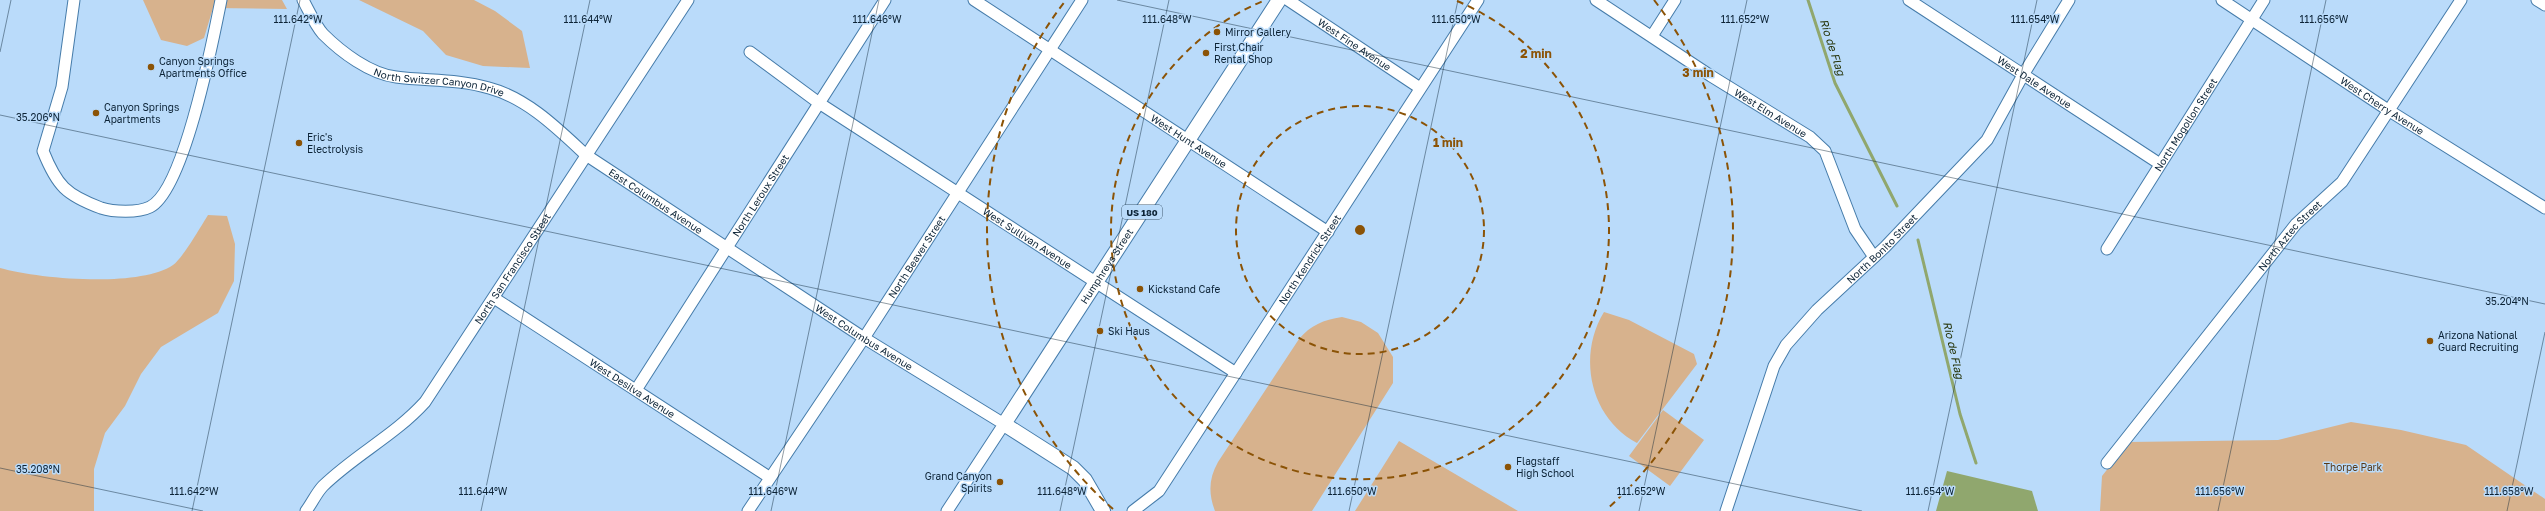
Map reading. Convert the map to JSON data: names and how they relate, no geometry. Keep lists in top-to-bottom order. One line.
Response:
{"streets":{"main road":["US 180","Humphreys Street"],"street":["West Fine Avenue","North Switzer Canyon Drive","West Dale Avenue","West Cherry Avenue","West Elm Avenue","North Mogollon Street","West Hunt Avenue","North Leroux Street","East Columbus Avenue","North Aztec Street","West Sullivan Avenue","North Bonito Street","North Beaver Street","North Kendrick Street","North San Francisco Street","West Columbus Avenue","West Desilva Avenue"]},"crossings":[["West Fine Avenue","North Kendrick Street"],["North Switzer Canyon Drive","East Columbus Avenue"],["North Switzer Canyon Drive","North San Francisco Street"],["West Dale Avenue","North Mogollon Street"],["West Dale Avenue","North Bonito Street"],["West Cherry Avenue","North Mogollon Street"],["West Cherry Avenue","North Aztec Street"],["West Elm Avenue","North Bonito Street"],["West Hunt Avenue","North Beaver Street"],["West Hunt Avenue","North Kendrick Street"],["West Hunt Avenue","Humphreys Street"],["North Leroux Street","East Columbus Avenue"],["North Leroux Street","West Sullivan Avenue"],["North Leroux Street","West Columbus Avenue"],["North Leroux Street","West Desilva Avenue"],["East Columbus Avenue","North San Francisco Street"],["East Columbus Avenue","West Columbus Avenue"],["West Sullivan Avenue","North Beaver Street"],["West Sullivan Avenue","North Kendrick Street"],["West Sullivan Avenue","Humphreys Street"],["North Beaver Street","West Columbus Avenue"],["North Beaver Street","West Desilva Avenue"],["Humphreys Street","West Columbus Avenue"],["North San Francisco Street","West Desilva Avenue"]],"water":["Rio de Flag"],"parks":["Thorpe Park"],"places":["Mirror Gallery","First Chair Rental Shop","Canyon Springs Apartments Office","Canyon Springs Apartments","Eric's Electrolysis","Kickstand Cafe","Ski Haus","Arizona National Guard Recruiting","Flagstaff High School","Grand Canyon Spirits"],"coordinates":["111.642°W","111.644°W","111.646°W","111.648°W","111.650°W","111.652°W","111.654°W","111.656°W","35.206°N","35.204°N","35.208°N","111.658°W"],"rings":["2 min","3 min","1 min"]}
